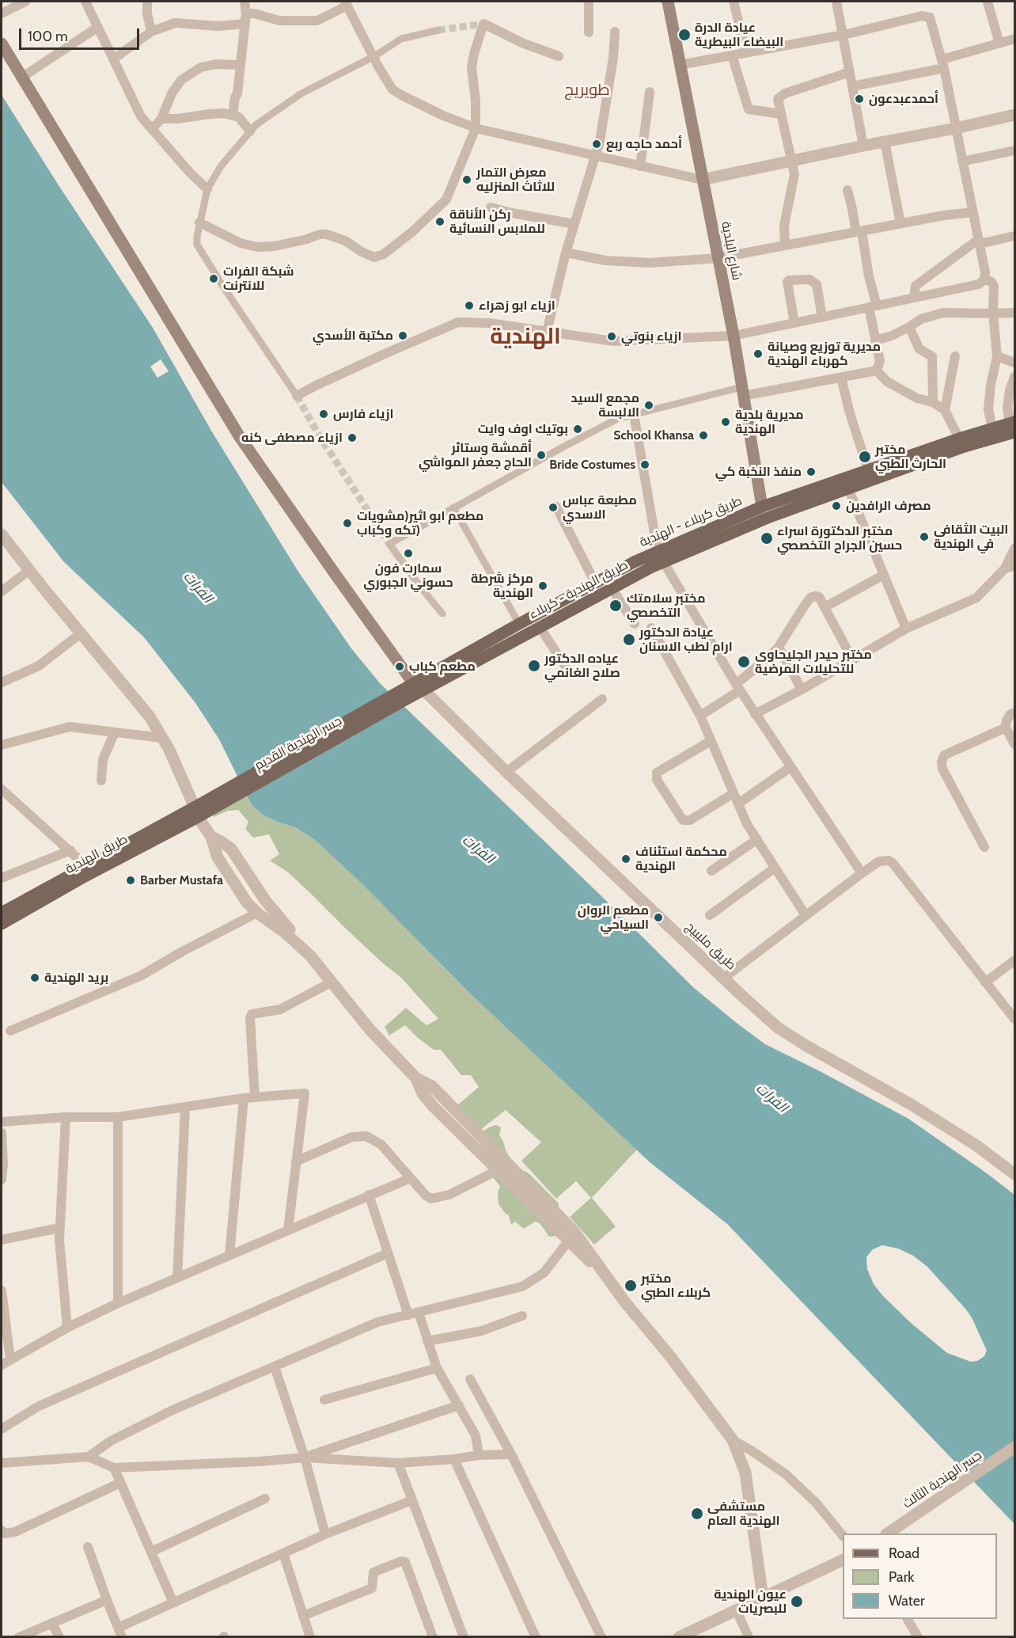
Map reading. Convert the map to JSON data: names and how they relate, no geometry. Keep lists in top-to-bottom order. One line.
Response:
{"streets":{"main road":["شارع البلدية","طريق كربلاء - الهندية","طريق الهندية - كربلاء","جسر الهندية القديم","طريق الهندية"],"street":["طريق مليبيج","جسر الهندية الثالث"]},"crossings":[["شارع البلدية","طريق كربلاء - الهندية"],["طريق كربلاء - الهندية","طريق الهندية - كربلاء"],["طريق كربلاء - الهندية","جسر الهندية القديم"],["طريق كربلاء - الهندية","طريق مليبيج"],["طريق الهندية - كربلاء","طريق مليبيج"],["جسر الهندية القديم","طريق الهندية"]],"districts":["طويريج","الهندية"],"water":["الفرات"],"places":["عيادة الدرة البيضاء البيطرية","أحمدعبدعون","أحمد حاجه ربع","معرض التمار للاثاث المنزليه","ركن الأناقة للملابس النسائية","شبكة الفرات للانترنت","ازياء ابو زهراء","مكتبة الأسدي","ازياء بنوتي","مديرية توزيع وصيانة كهرباء الهندية","مجمع السيد الالبسة","ازياء فارس","مديرية بلدية الهندية","بوتيك اوف وايت","School Khansa","ازياء مصطفى كنه","أقمشة وستائر الحاج جعفر المواشي","مختبر الحارث الطبي","Bride Costumes","منفذ النخبة كي","مصرف الرافدين","مطبعة عباس الاسدي","مطعم ابو اثير(مشويات تكه وكباب)","البيت الثقافي في الهندية","مختبر الدكتورة اسراء حسين الجراح التخصصي","سمارت فون حسوني الجبوري","مركز شرطة الهندية","مختبر سلامتك التخصصي","عيادة الدكتور ارام لطب الاسنان","مختبر حيدر الجليحاوي للتحليلات المرضية","عياده الدكتور صلاح الغانمي","مطعم كباب","محكمة استئناف الهندية","Barber Mustafa","مطعم الروان السياحي","بريد الهندية","مختبر كربلاء الطبي","مستشفى الهندية العام","عيون الهندية للبصريات"],"legend":["Road","Park","Water"],"scale_bar":"100 m"}
